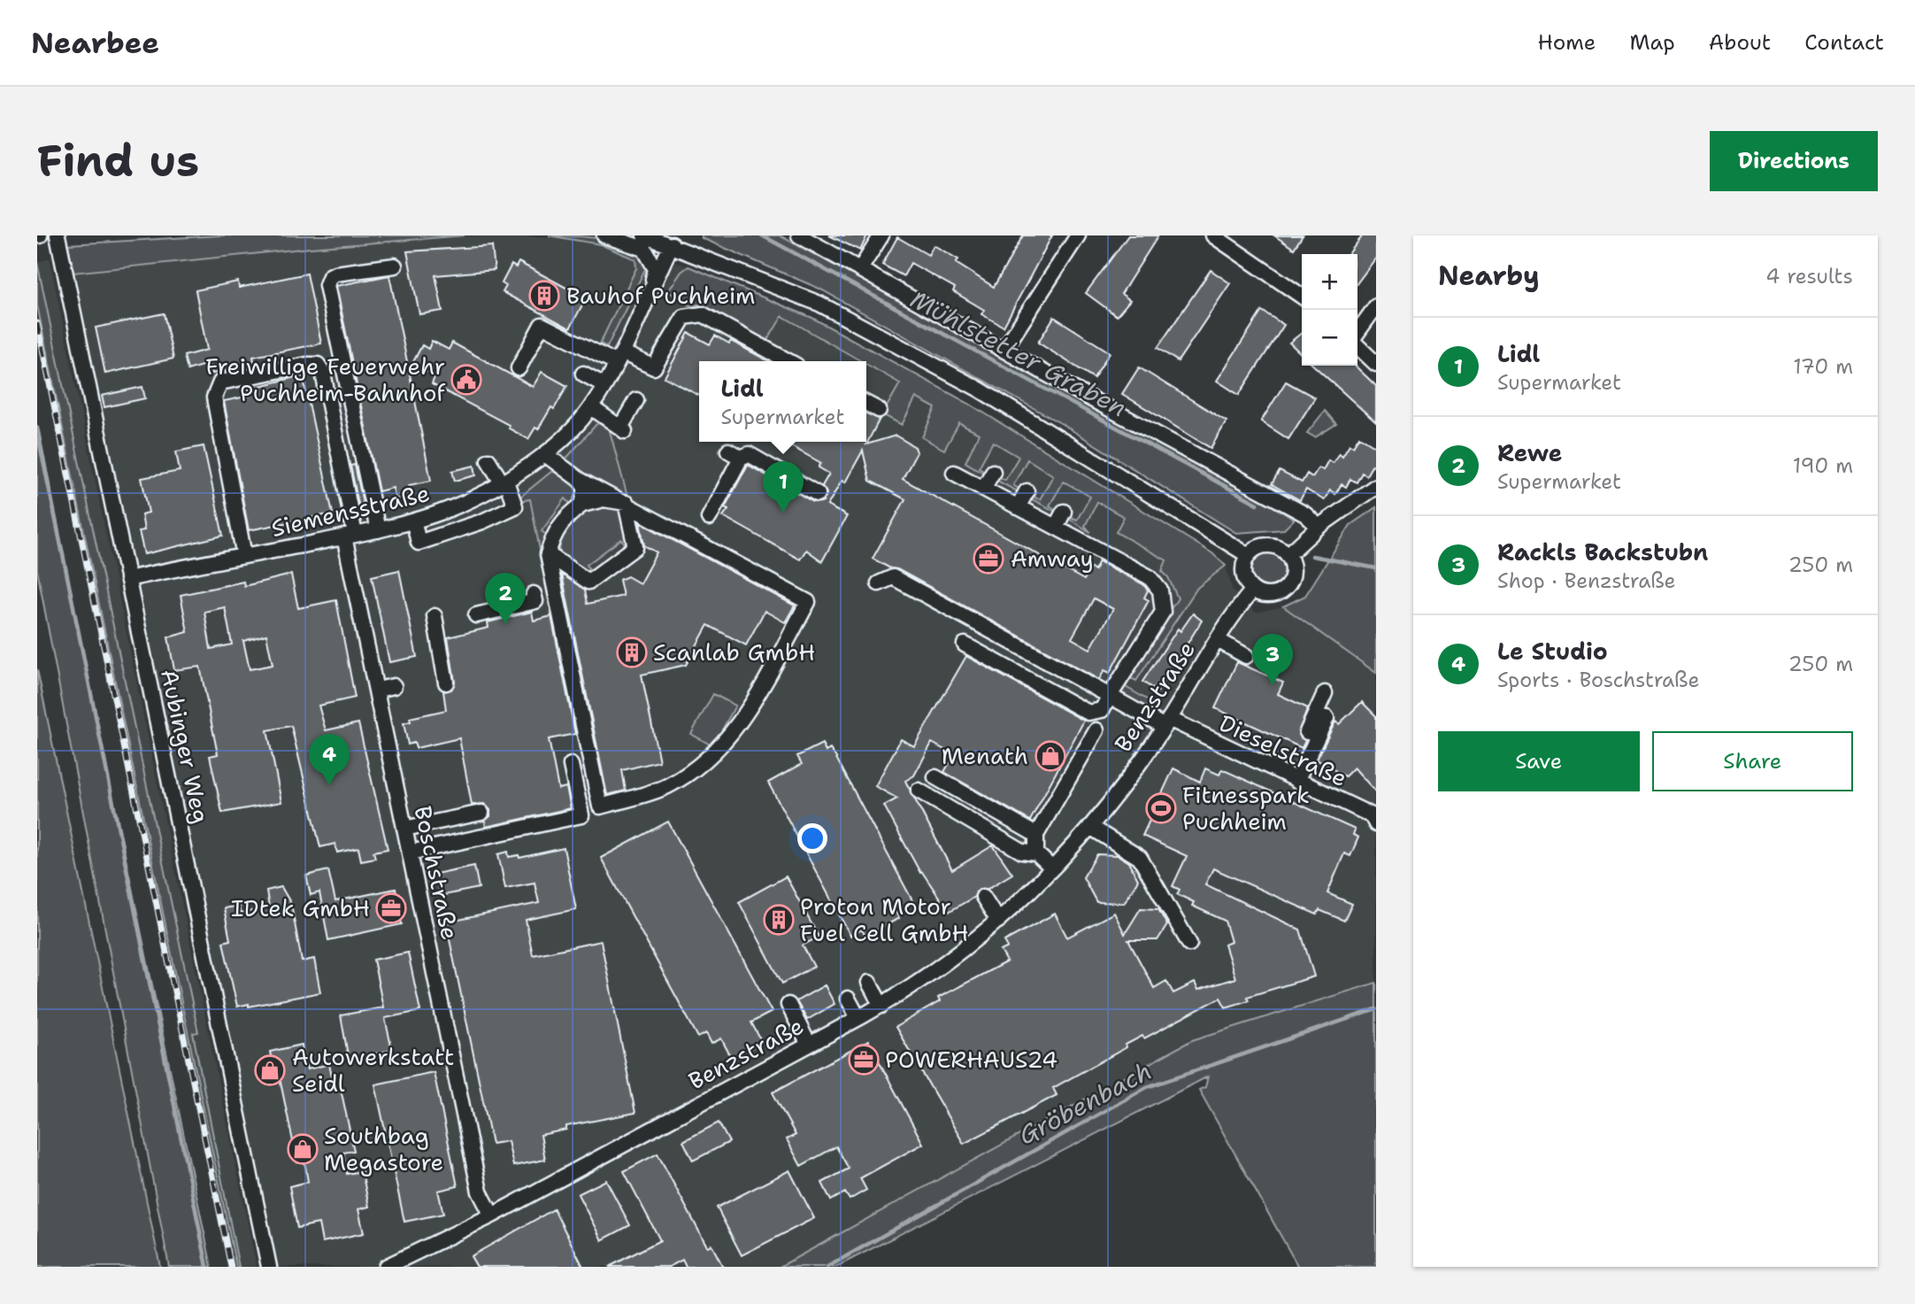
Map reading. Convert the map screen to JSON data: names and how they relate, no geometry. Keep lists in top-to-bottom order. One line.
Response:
{"streets":{"street":["Siemensstraße","Benzstraße","Aubinger Weg","Dieselstraße","Boschstraße"]},"crossings":[["Siemensstraße","Aubinger Weg"],["Siemensstraße","Boschstraße"],["Benzstraße","Dieselstraße"],["Benzstraße","Boschstraße"]],"water":["Mühlstetter Graben","Gröbenbach"],"places":{"building":["Bauhof Puchheim","Scanlab GmbH","Proton Motor Fuel Cell GmbH"],"public building":["Freiwillige Feuerwehr Puchheim-Bahnhof"],"office":["Amway","IDtek GmbH","POWERHAUS24"],"shop":["Menath","Autowerkstatt Seidl","Southbag Megastore"],"sports":["Fitnesspark Puchheim"]},"page":{"header":"Nearbee","nav":["Home","Map","About","Contact"],"buttons":["Directions",["Save","Share"]],"title":"Find us","heading":["Nearby","4 results"],"map_buttons":["+","−"],"list":[{"mark":"1","name":"Lidl","note":"Supermarket","value":"170 m"},{"mark":"2","name":"Rewe","note":"Supermarket","value":"190 m"},{"mark":"3","name":"Rackls Backstubn","note":"Shop · Benzstraße","value":"250 m"},{"mark":"4","name":"Le Studio","note":"Sports · Boschstraße","value":"250 m"}],"popup":["Lidl","Supermarket"],"pins":["1","2","3","4"]}}
